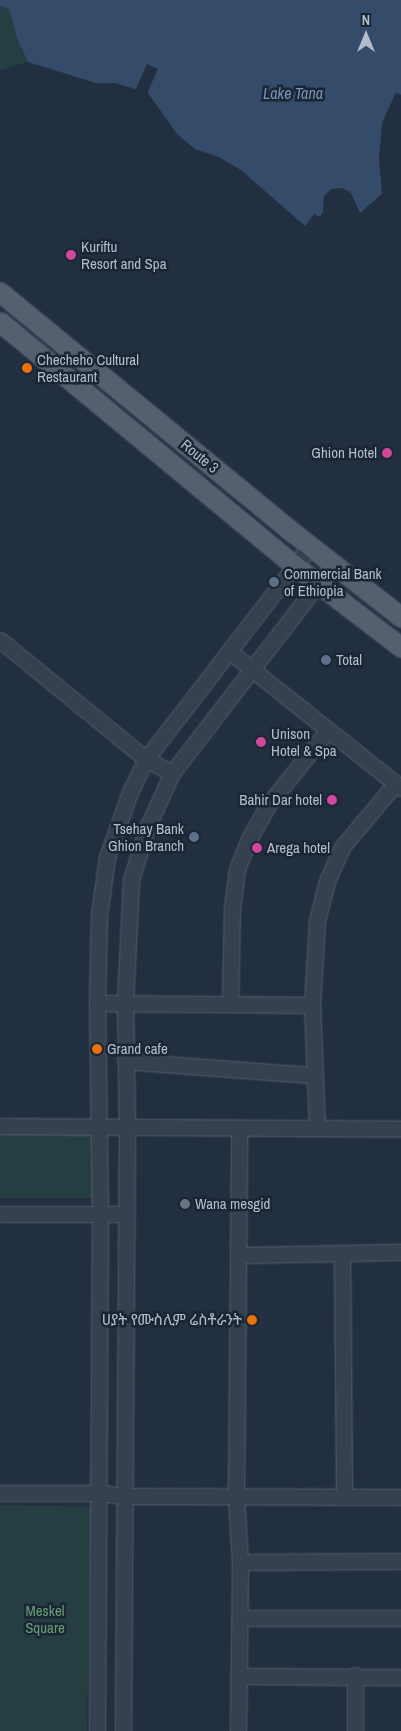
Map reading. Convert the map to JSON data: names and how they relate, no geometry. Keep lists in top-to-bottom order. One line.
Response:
{"streets":{"main road":["Route 3"]},"water":["Lake Tana"],"parks":["Meskel Square"],"places":["Kuriftu Resort and Spa","Checheho Cultural Restaurant","Ghion Hotel","Commercial Bank of Ethiopia","Total","Unison Hotel & Spa","Bahir Dar hotel","Tsehay Bank Ghion Branch","Arega hotel","Grand cafe","Wana mesgid","ሀያት የሙስሊም ሬስቶራንት"],"north":"top"}
